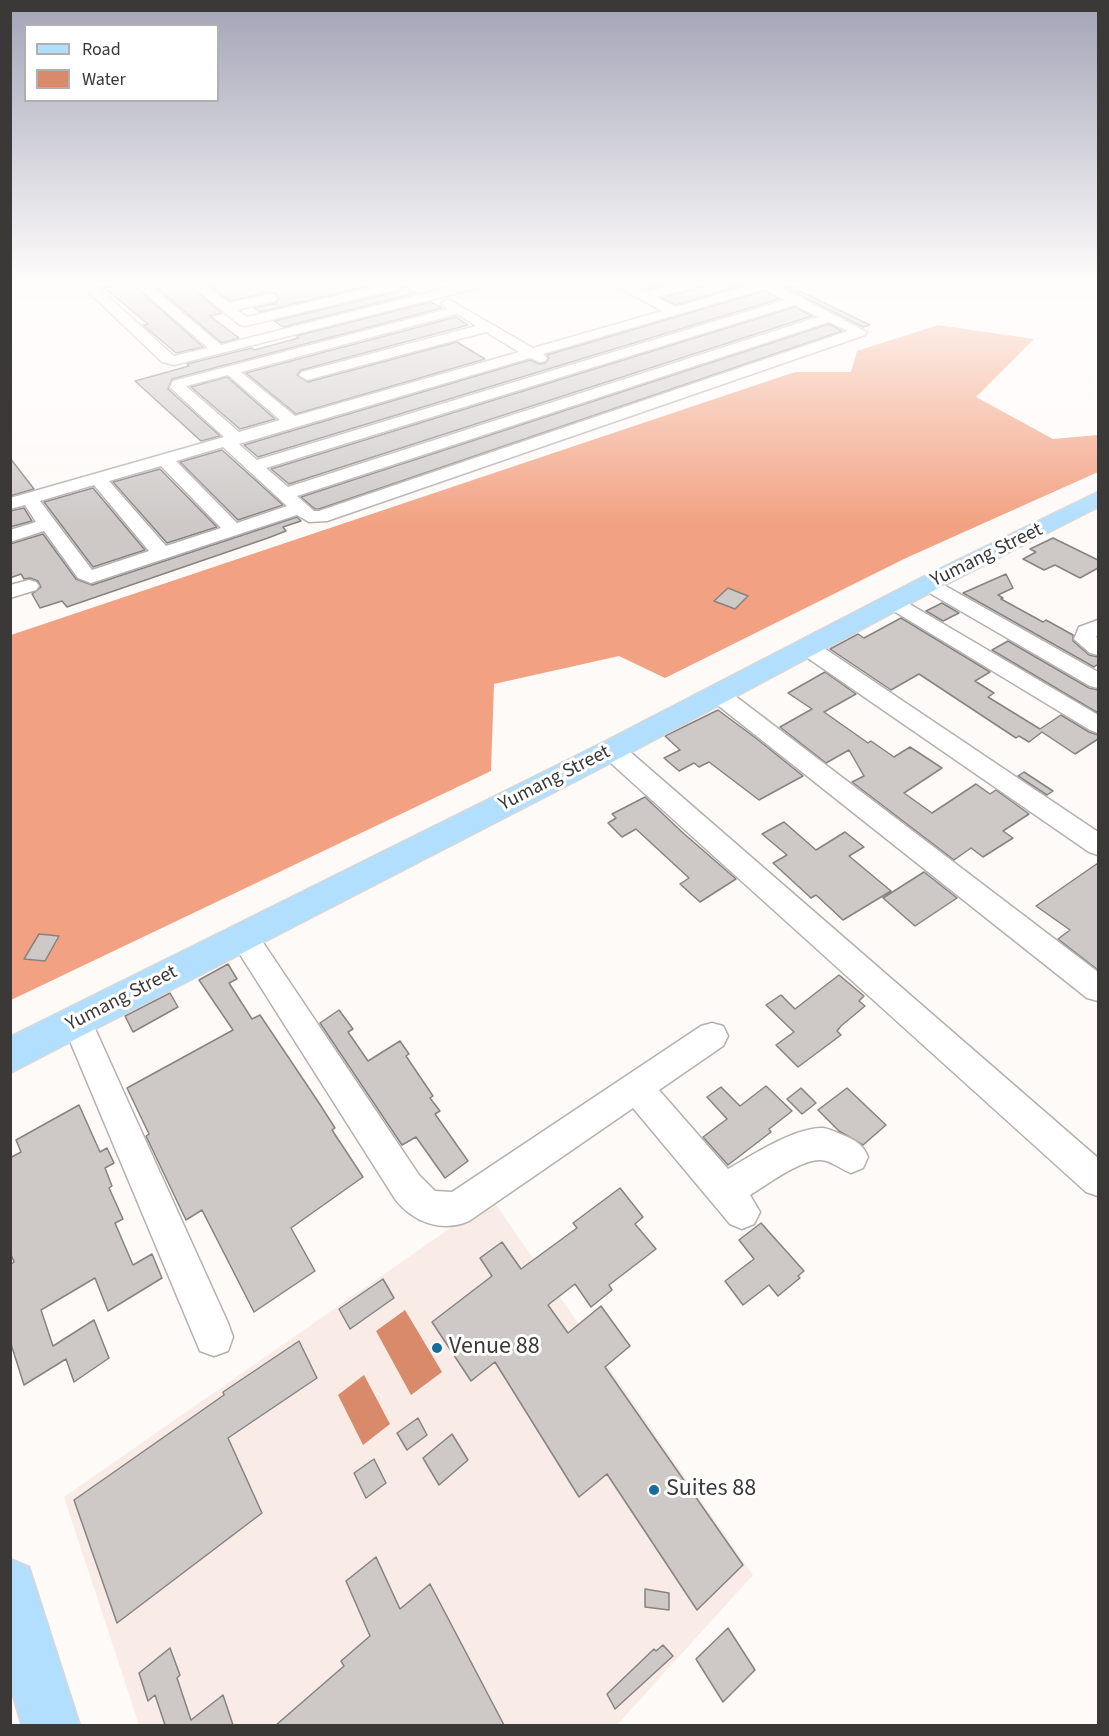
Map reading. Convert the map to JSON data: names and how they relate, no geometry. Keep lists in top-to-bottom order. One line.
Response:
{"streets":{"main road":["Yumang Street"]},"places":["Venue 88","Suites 88"],"legend":["Road","Water"]}
